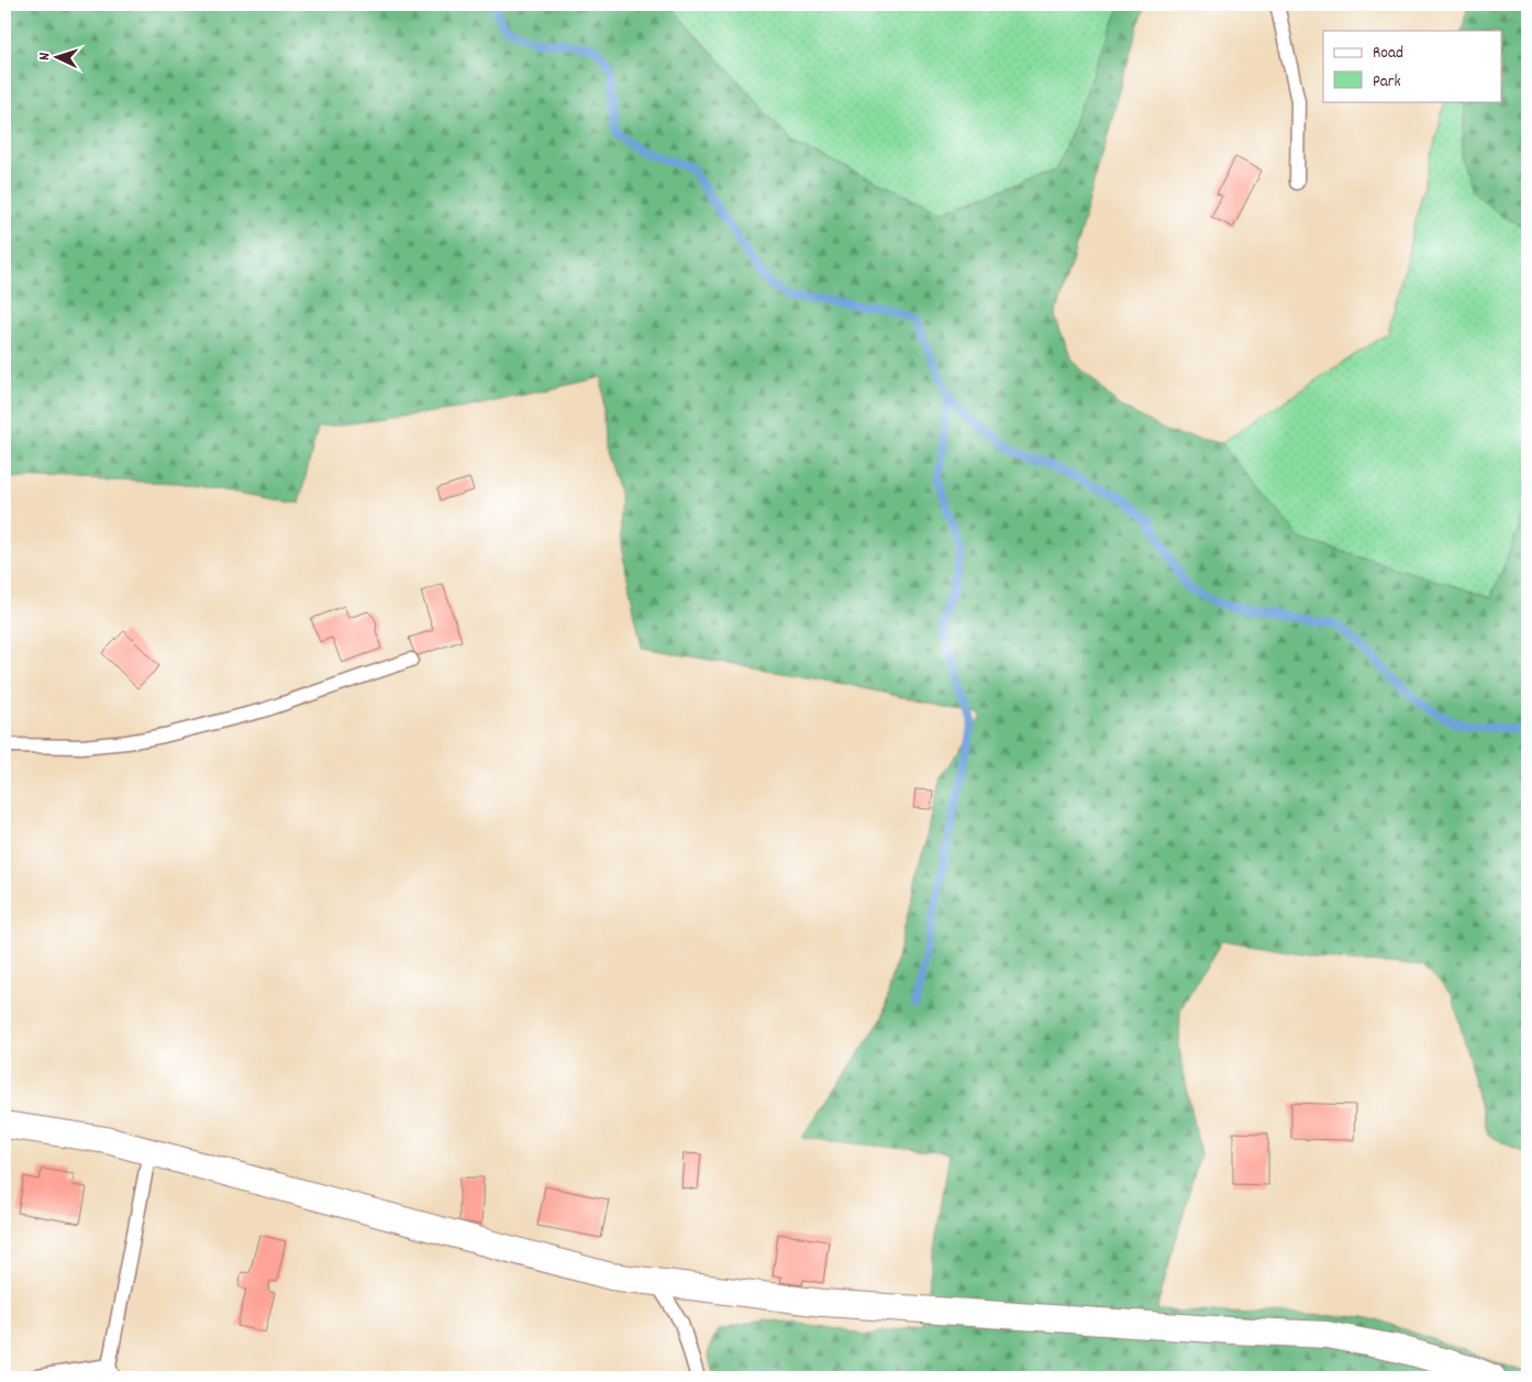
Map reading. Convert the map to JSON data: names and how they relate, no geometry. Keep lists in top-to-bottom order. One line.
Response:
{"legend":["Road","Park"],"north":"left"}
